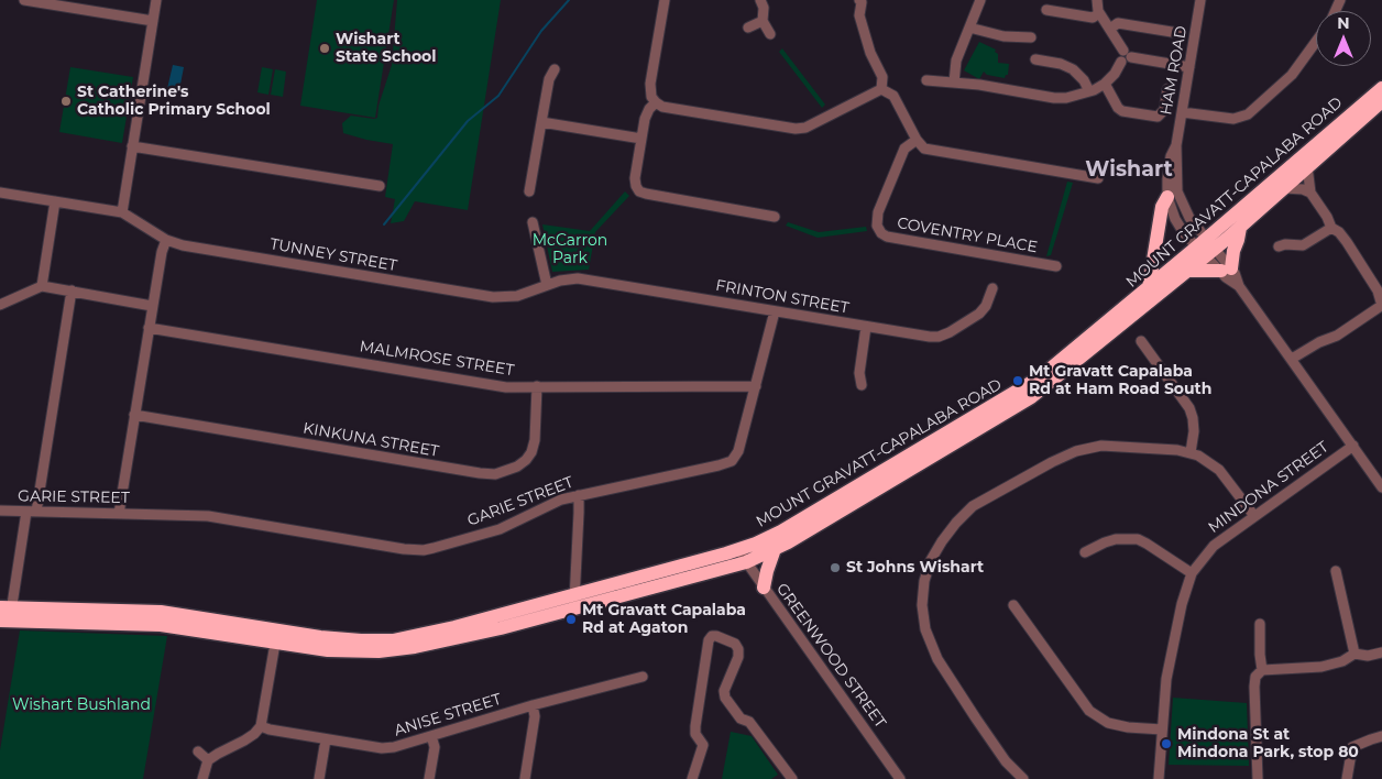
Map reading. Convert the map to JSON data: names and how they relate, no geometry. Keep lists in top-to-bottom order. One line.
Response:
{"streets":{"highway":["MOUNT GRAVATT-CAPALABA ROAD"],"street":["HAM ROAD","COVENTRY PLACE","TUNNEY STREET","FRINTON STREET","MALMROSE STREET","KINKUNA STREET","MINDONA STREET","GARIE STREET","GREENWOOD STREET","ANISE STREET"]},"crossings":[["HAM ROAD","MOUNT GRAVATT-CAPALABA ROAD"],["MOUNT GRAVATT-CAPALABA ROAD","GREENWOOD STREET"],["TUNNEY STREET","FRINTON STREET"],["FRINTON STREET","GARIE STREET"],["MALMROSE STREET","KINKUNA STREET"],["MALMROSE STREET","GARIE STREET"]],"districts":["Wishart"],"parks":["McCarron Park","Wishart Bushland"],"places":["Wishart State School","St Catherine's Catholic Primary School","Mt Gravatt Capalaba Rd at Ham Road South","St Johns Wishart","Mt Gravatt Capalaba Rd at Agaton","Mindona St at Mindona Park, stop 80"],"north":"top"}
